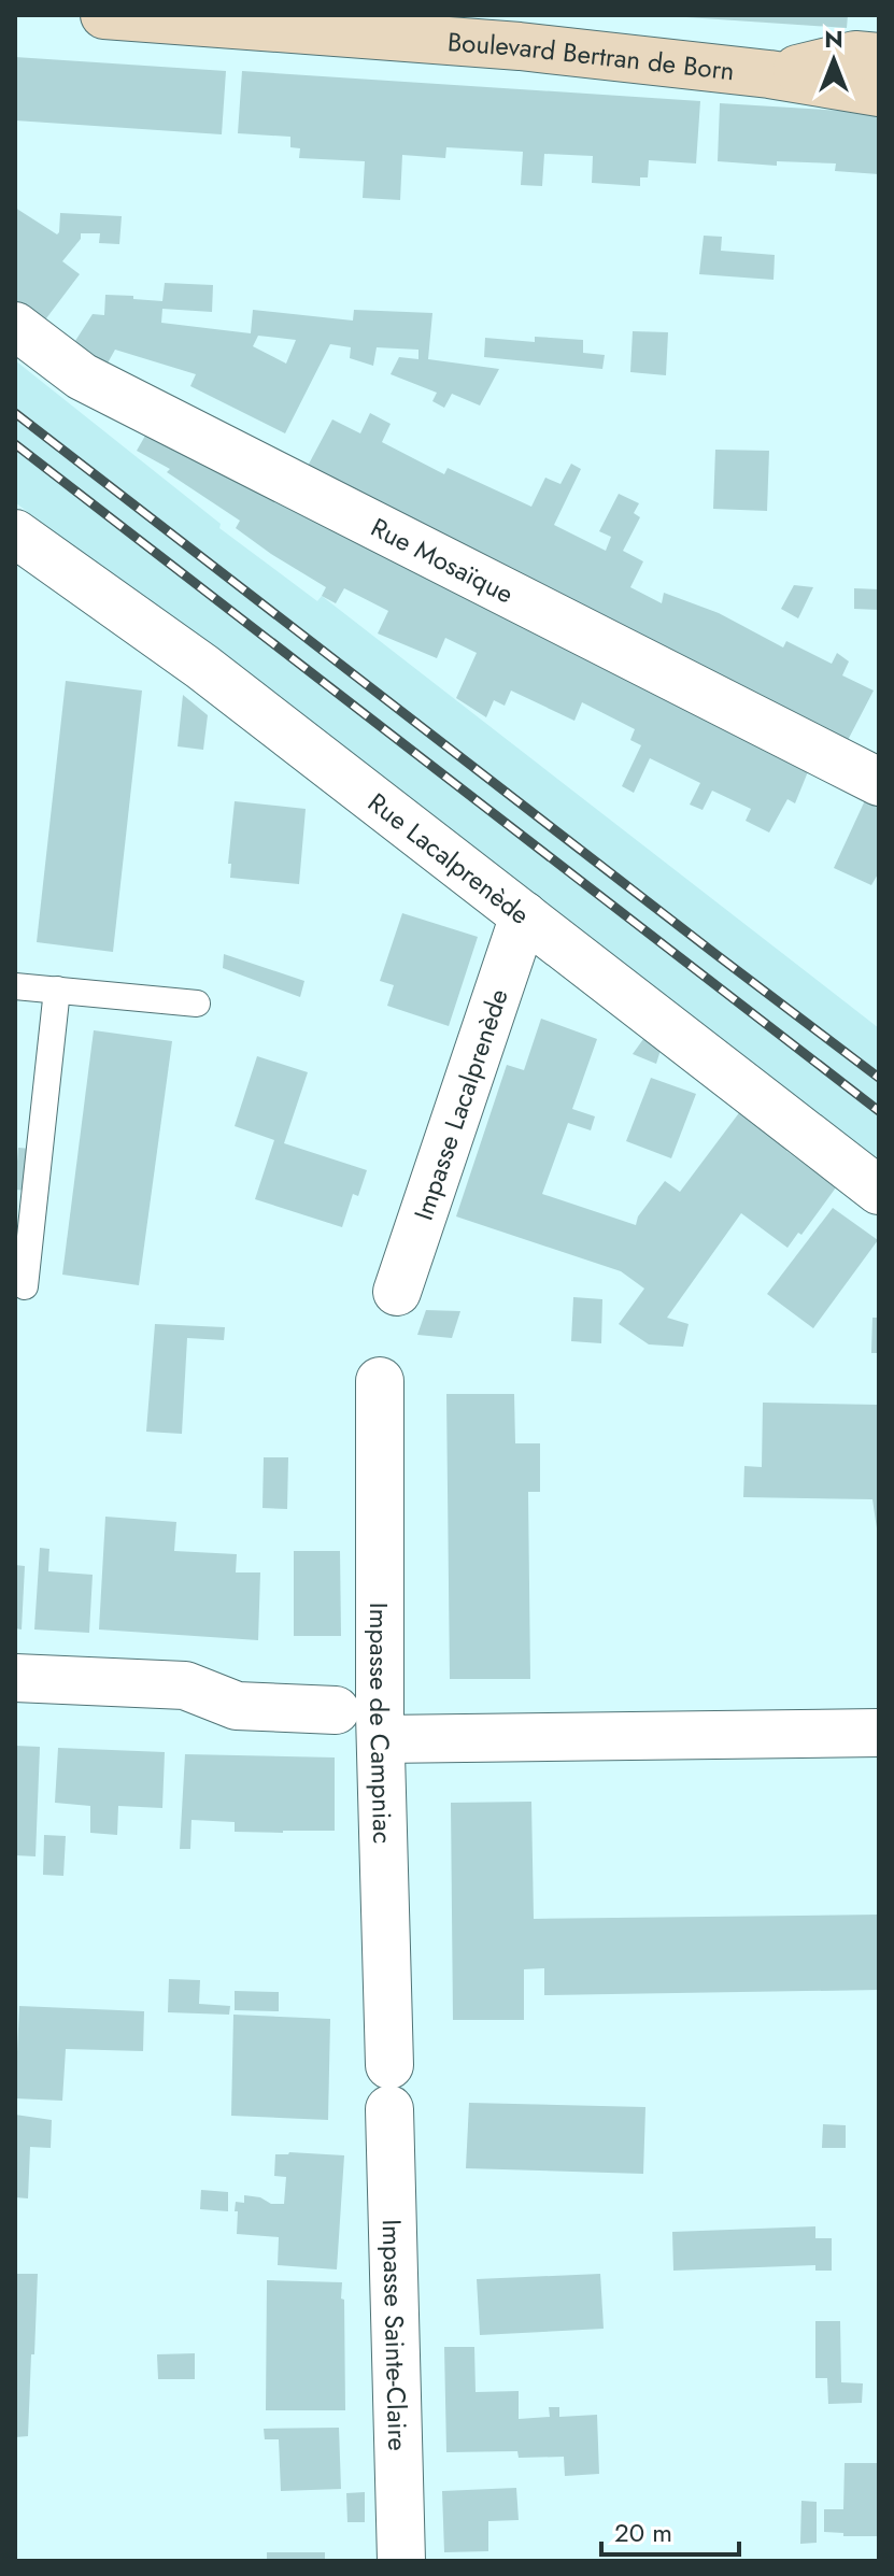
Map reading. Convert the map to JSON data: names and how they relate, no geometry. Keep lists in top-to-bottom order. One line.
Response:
{"streets":{"main road":["Boulevard Bertran de Born"],"street":["Rue Mosaïque","Rue Lacalprenède","Impasse Lacalprenède","Impasse de Campniac","Impasse Sainte-Claire"]},"crossings":[["Rue Lacalprenède","Impasse Lacalprenède"],["Impasse de Campniac","Impasse Sainte-Claire"]],"scale_bar":"20 m","north":"top"}
